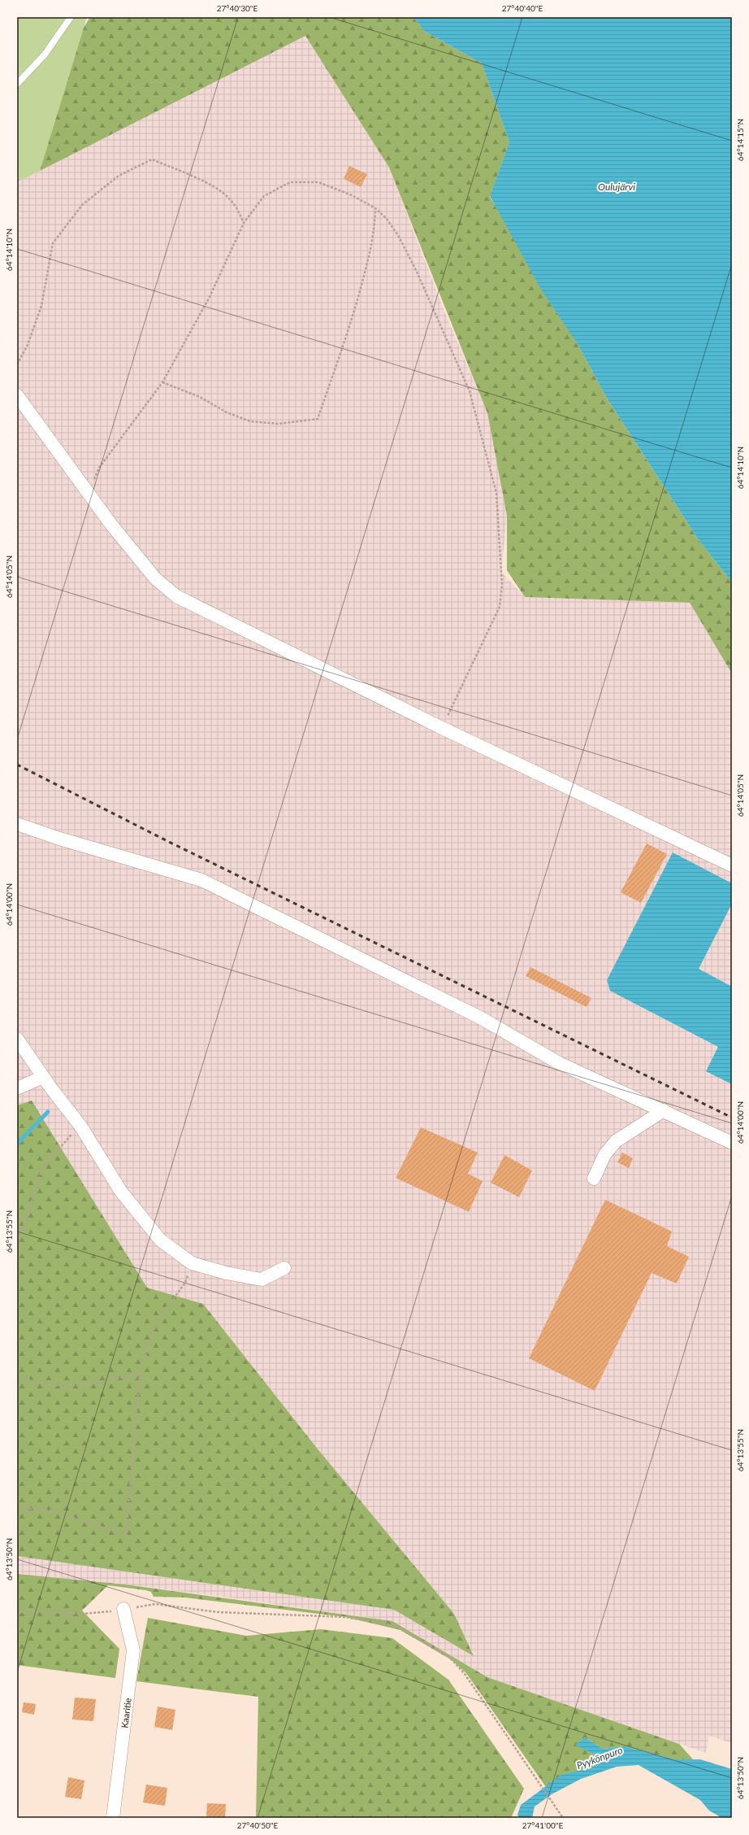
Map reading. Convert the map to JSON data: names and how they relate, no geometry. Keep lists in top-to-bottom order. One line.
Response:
{"streets":{"street":["Kaaritie"]},"water":["Oulujärvi","Pyykönpuro"],"coordinates":["27°40'30\"E","27°40'40\"E","64°14'15\"N","64°14'10\"N","64°14'05\"N","64°14'00\"N","64°13'55\"N","64°13'50\"N","27°40'50\"E","27°41'00\"E"]}
